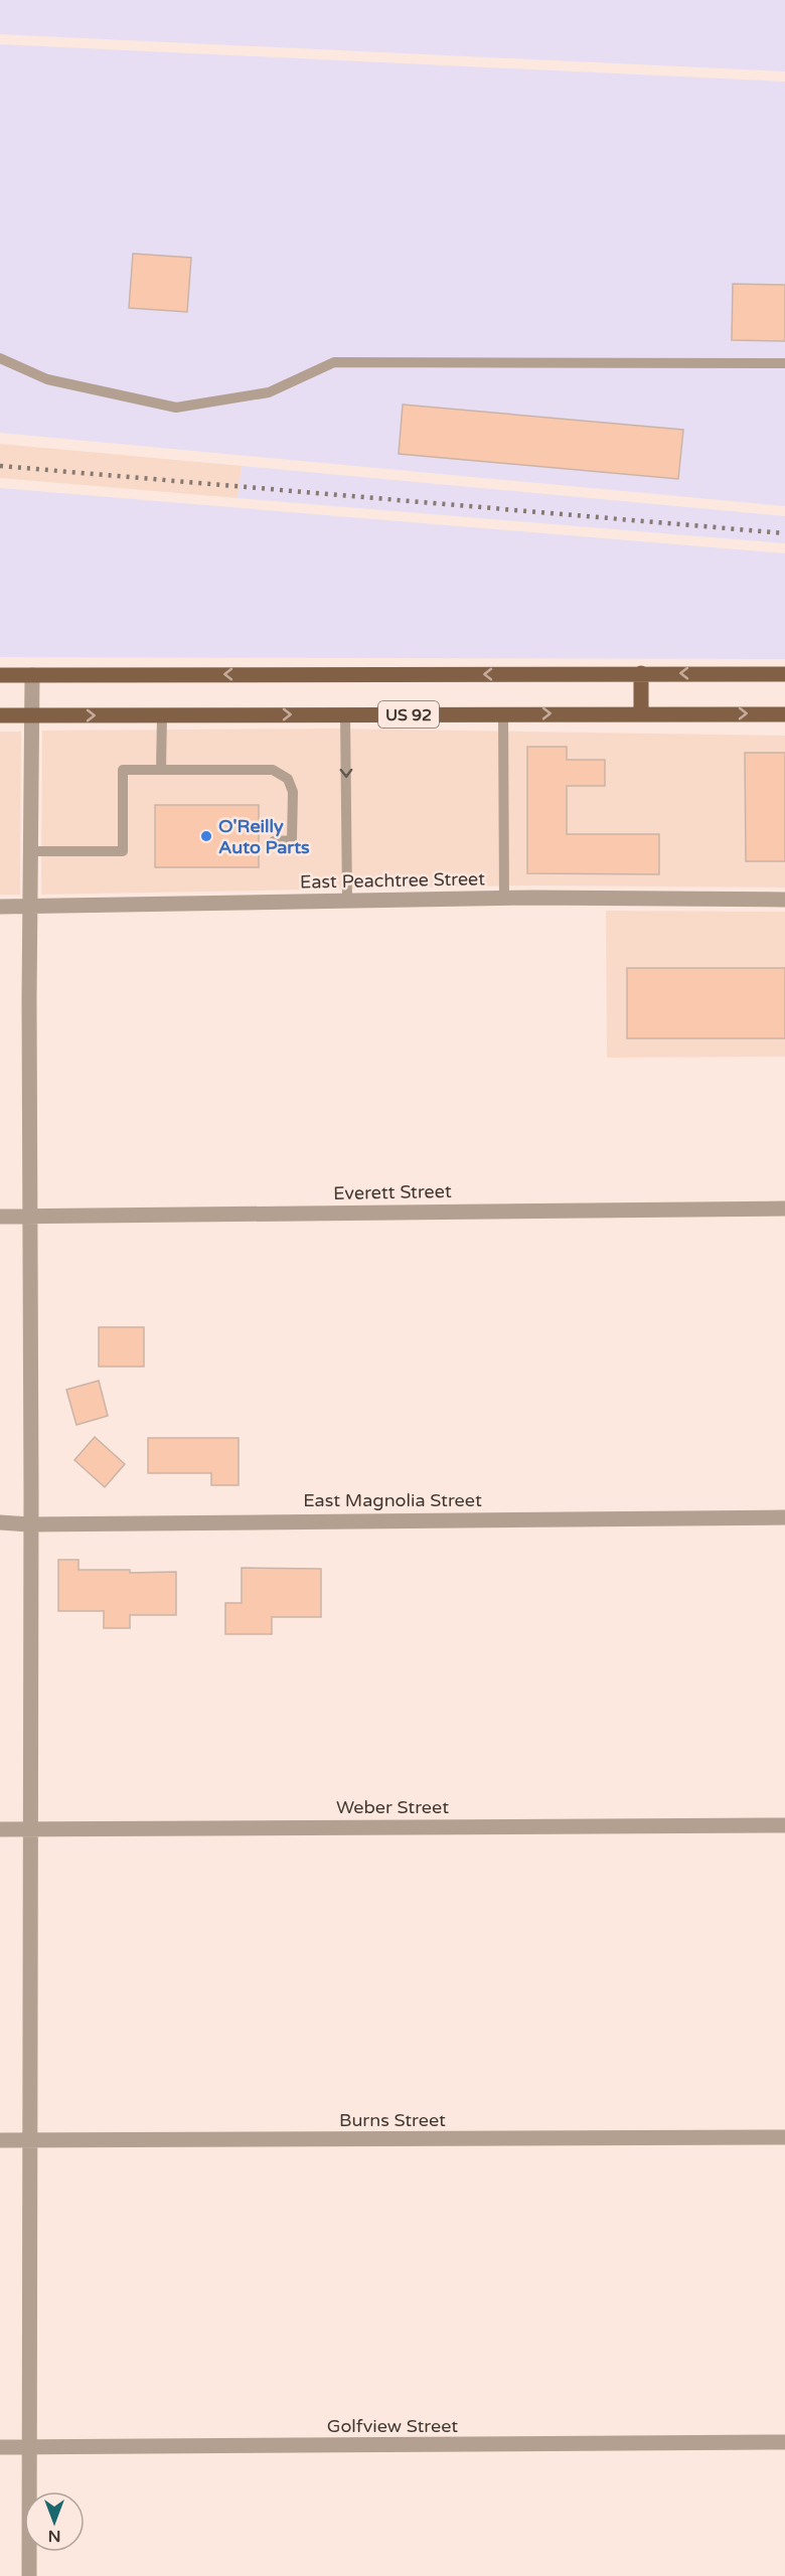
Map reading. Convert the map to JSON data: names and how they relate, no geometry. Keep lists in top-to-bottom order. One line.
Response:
{"streets":{"main road":["US 92"],"street":["East Peachtree Street","Everett Street","East Magnolia Street","Weber Street","Burns Street","Golfview Street"]},"places":["O'Reilly Auto Parts"],"north":"bottom"}
